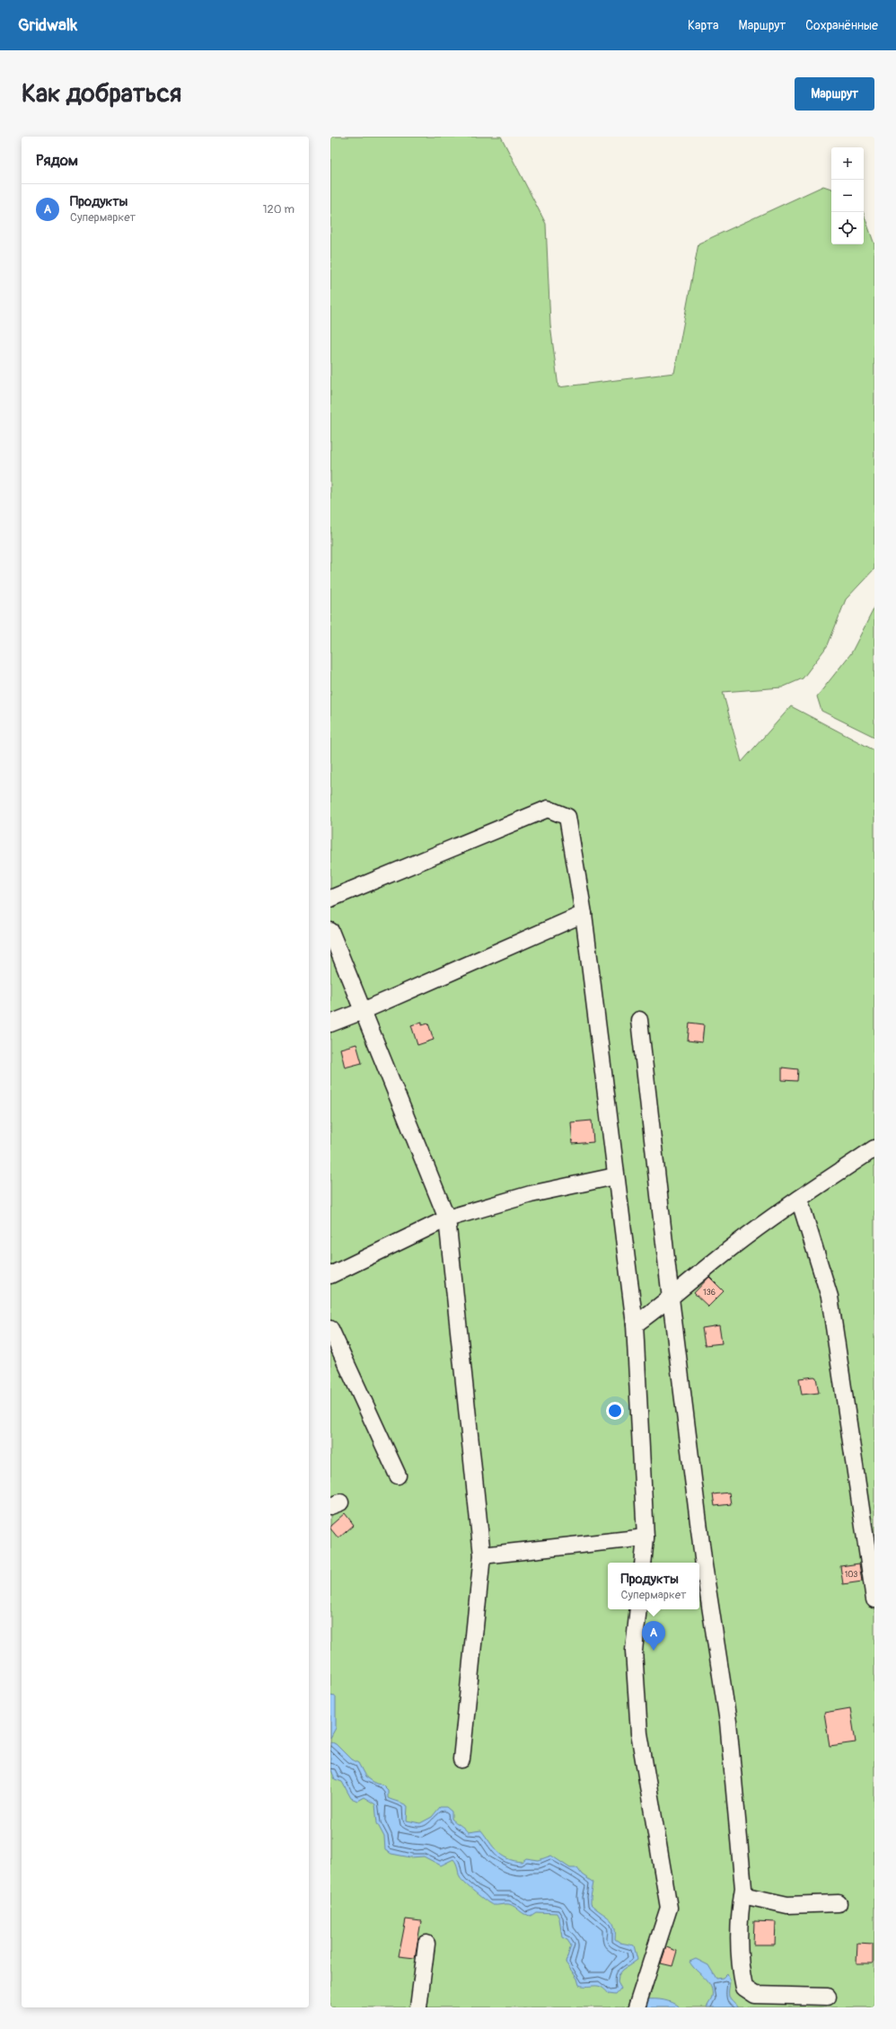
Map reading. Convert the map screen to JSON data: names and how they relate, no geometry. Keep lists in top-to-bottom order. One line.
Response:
{"house_numbers":["136","103"],"page":{"header":"Gridwalk","nav":["Карта","Маршрут","Сохранённые"],"buttons":"Маршрут","title":"Как добраться","heading":"Рядом","map_buttons":["+","−"],"list":[{"mark":"A","name":"Продукты","note":"Супермаркет","value":"120 m"}],"popup":["Продукты","Супермаркет"],"pins":"A"}}
